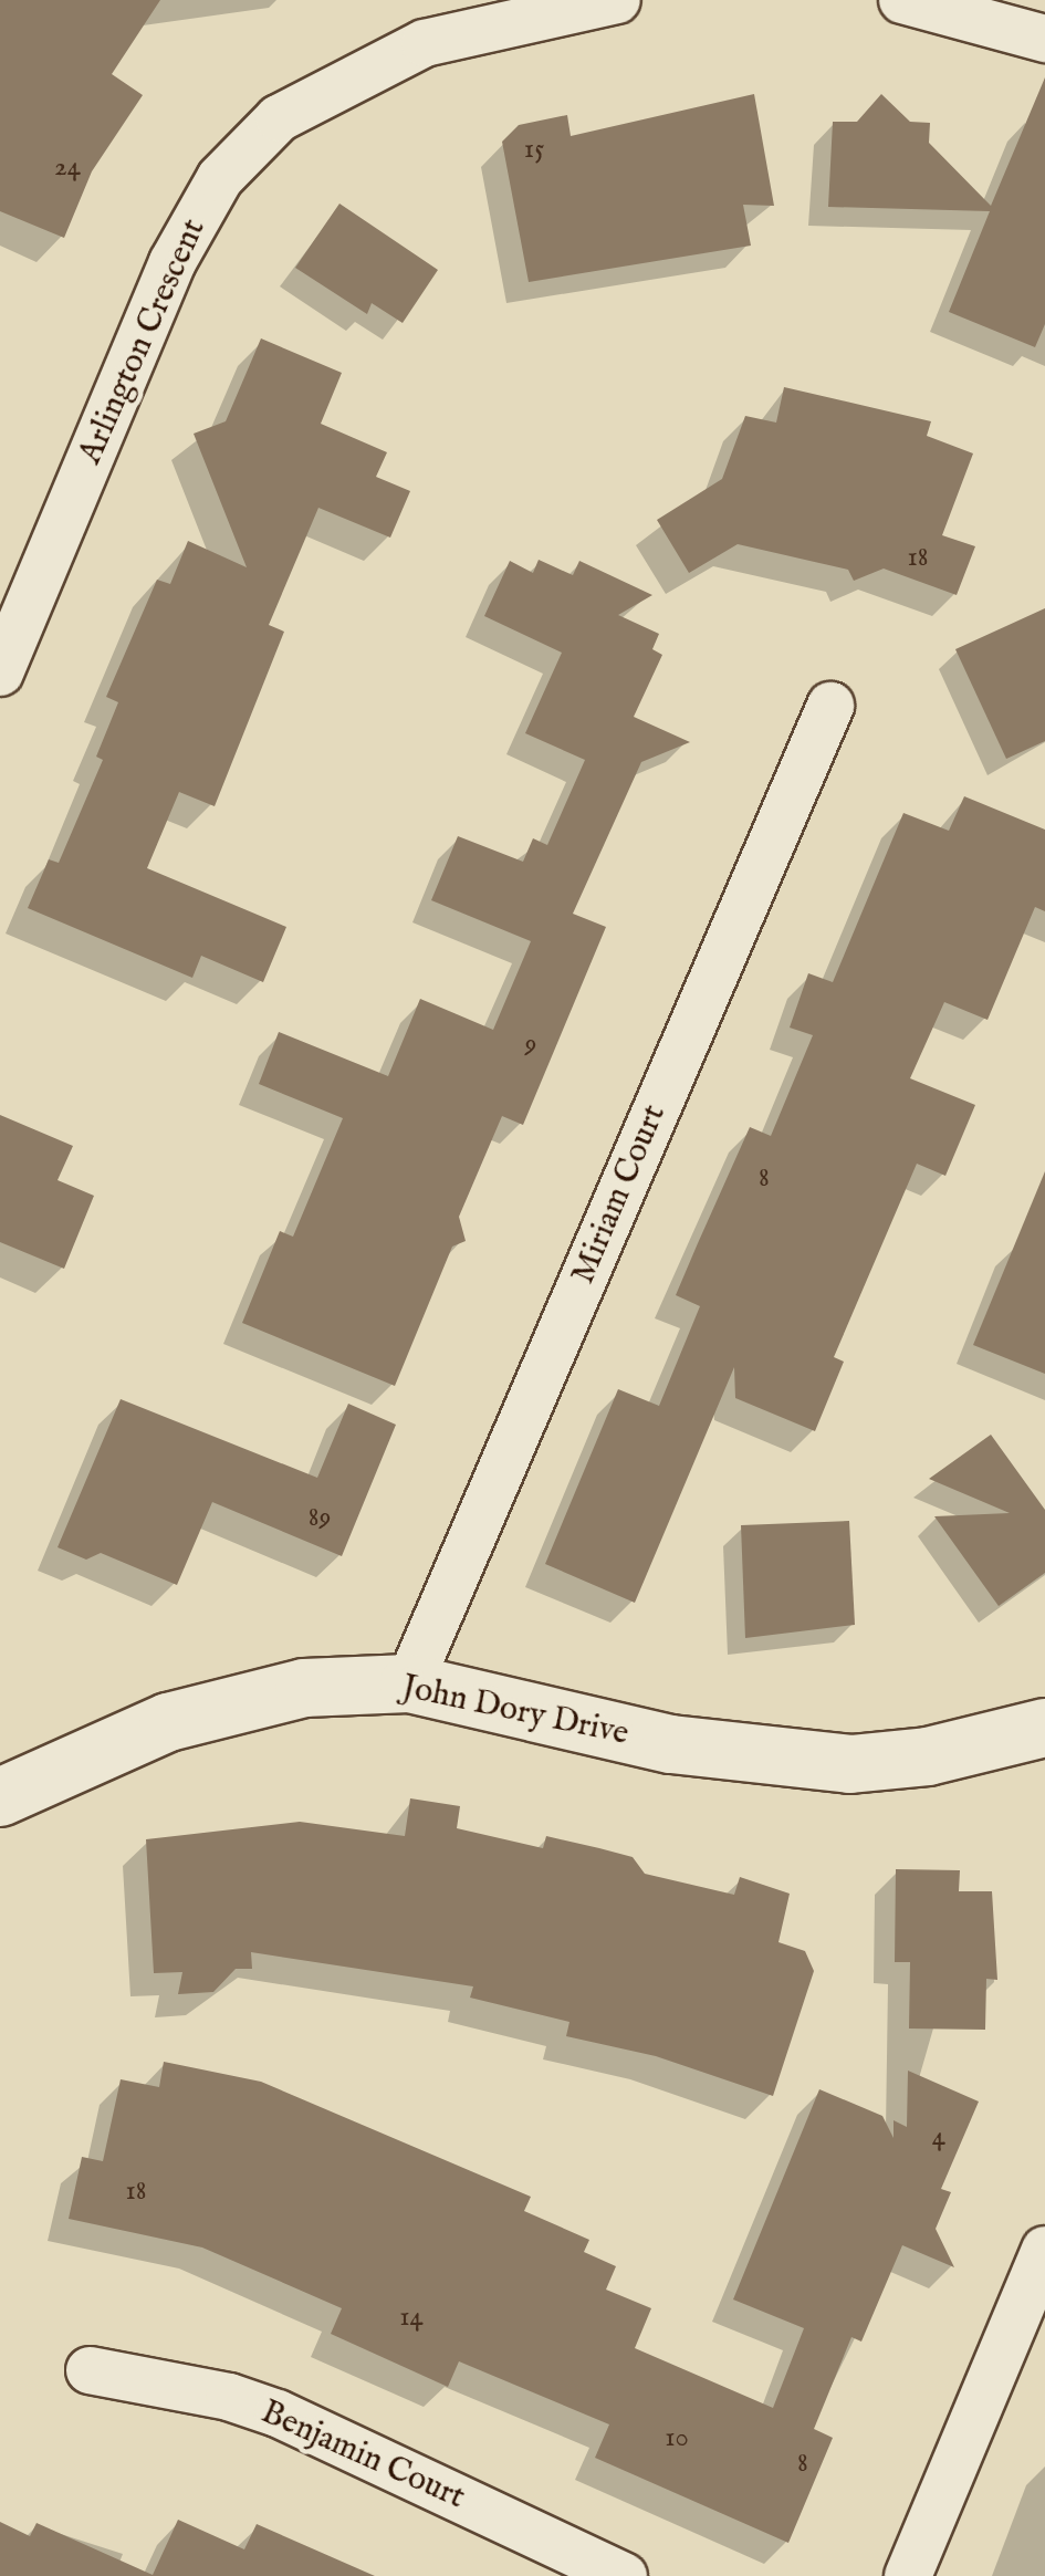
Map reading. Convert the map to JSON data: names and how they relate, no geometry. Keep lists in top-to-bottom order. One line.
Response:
{"streets":{"street":["Arlington Crescent","Miriam Court","John Dory Drive","Benjamin Court"]},"crossings":[["Miriam Court","John Dory Drive"]],"house_numbers":["15","24","18","9","8","89","4","18","14","10","8"]}
